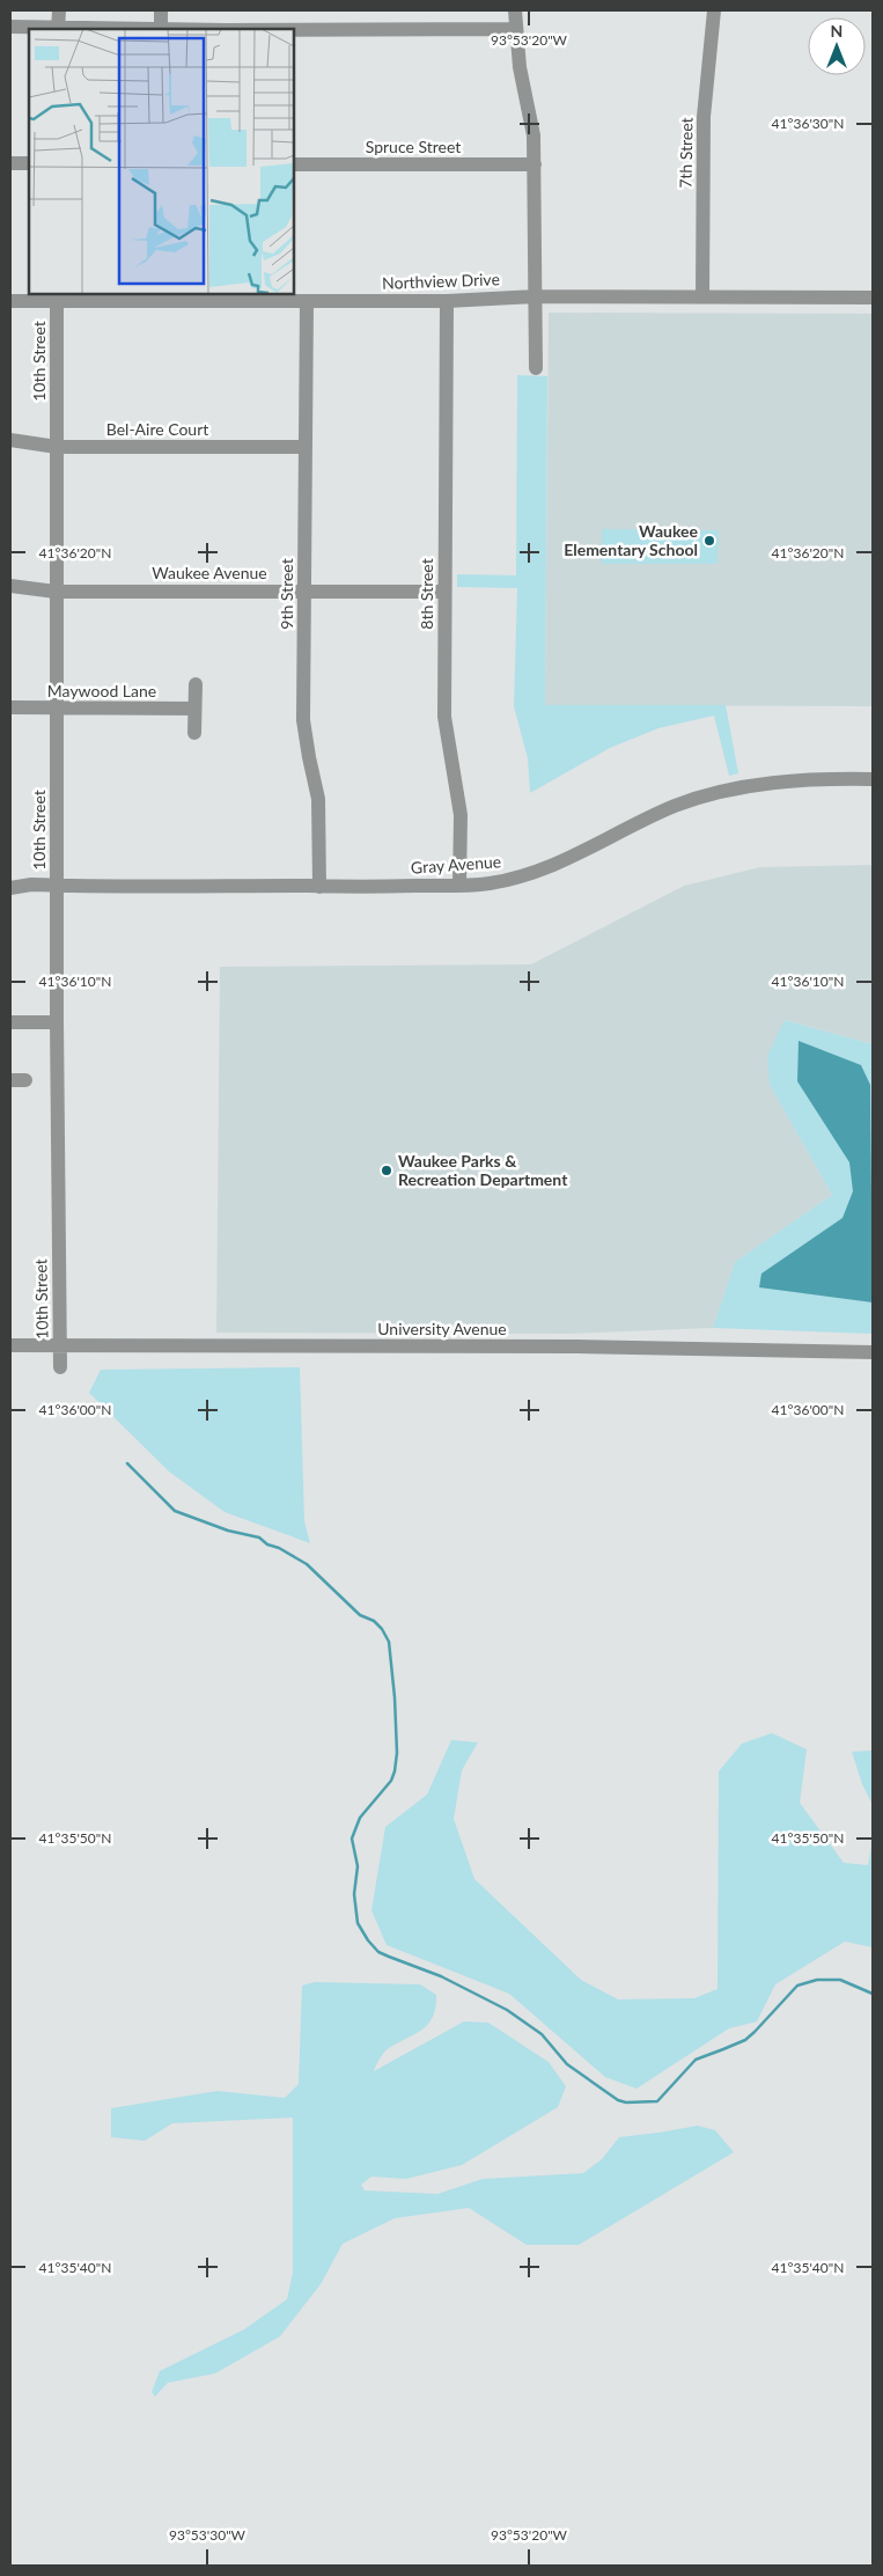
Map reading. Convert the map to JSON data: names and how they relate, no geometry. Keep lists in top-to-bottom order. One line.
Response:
{"streets":{"street":["Spruce Street","7th Street","Northview Drive","10th Street","Bel-Aire Court","Waukee Avenue","9th Street","8th Street","Maywood Lane","Gray Avenue","University Avenue"]},"crossings":[["7th Street","Northview Drive"],["Northview Drive","10th Street"],["Northview Drive","9th Street"],["Northview Drive","8th Street"],["10th Street","Bel-Aire Court"],["10th Street","Waukee Avenue"],["10th Street","Maywood Lane"],["10th Street","Gray Avenue"],["10th Street","University Avenue"],["Bel-Aire Court","9th Street"],["Waukee Avenue","9th Street"],["Waukee Avenue","8th Street"],["9th Street","Gray Avenue"],["8th Street","Gray Avenue"]],"places":["Waukee Elementary School","Waukee Parks & Recreation Department"],"north":"top","coordinates":["93°53'20\"W","41°36'30\"N","41°36'20\"N","41°36'10\"N","41°36'00\"N","41°35'50\"N","41°35'40\"N","93°53'30\"W"]}
